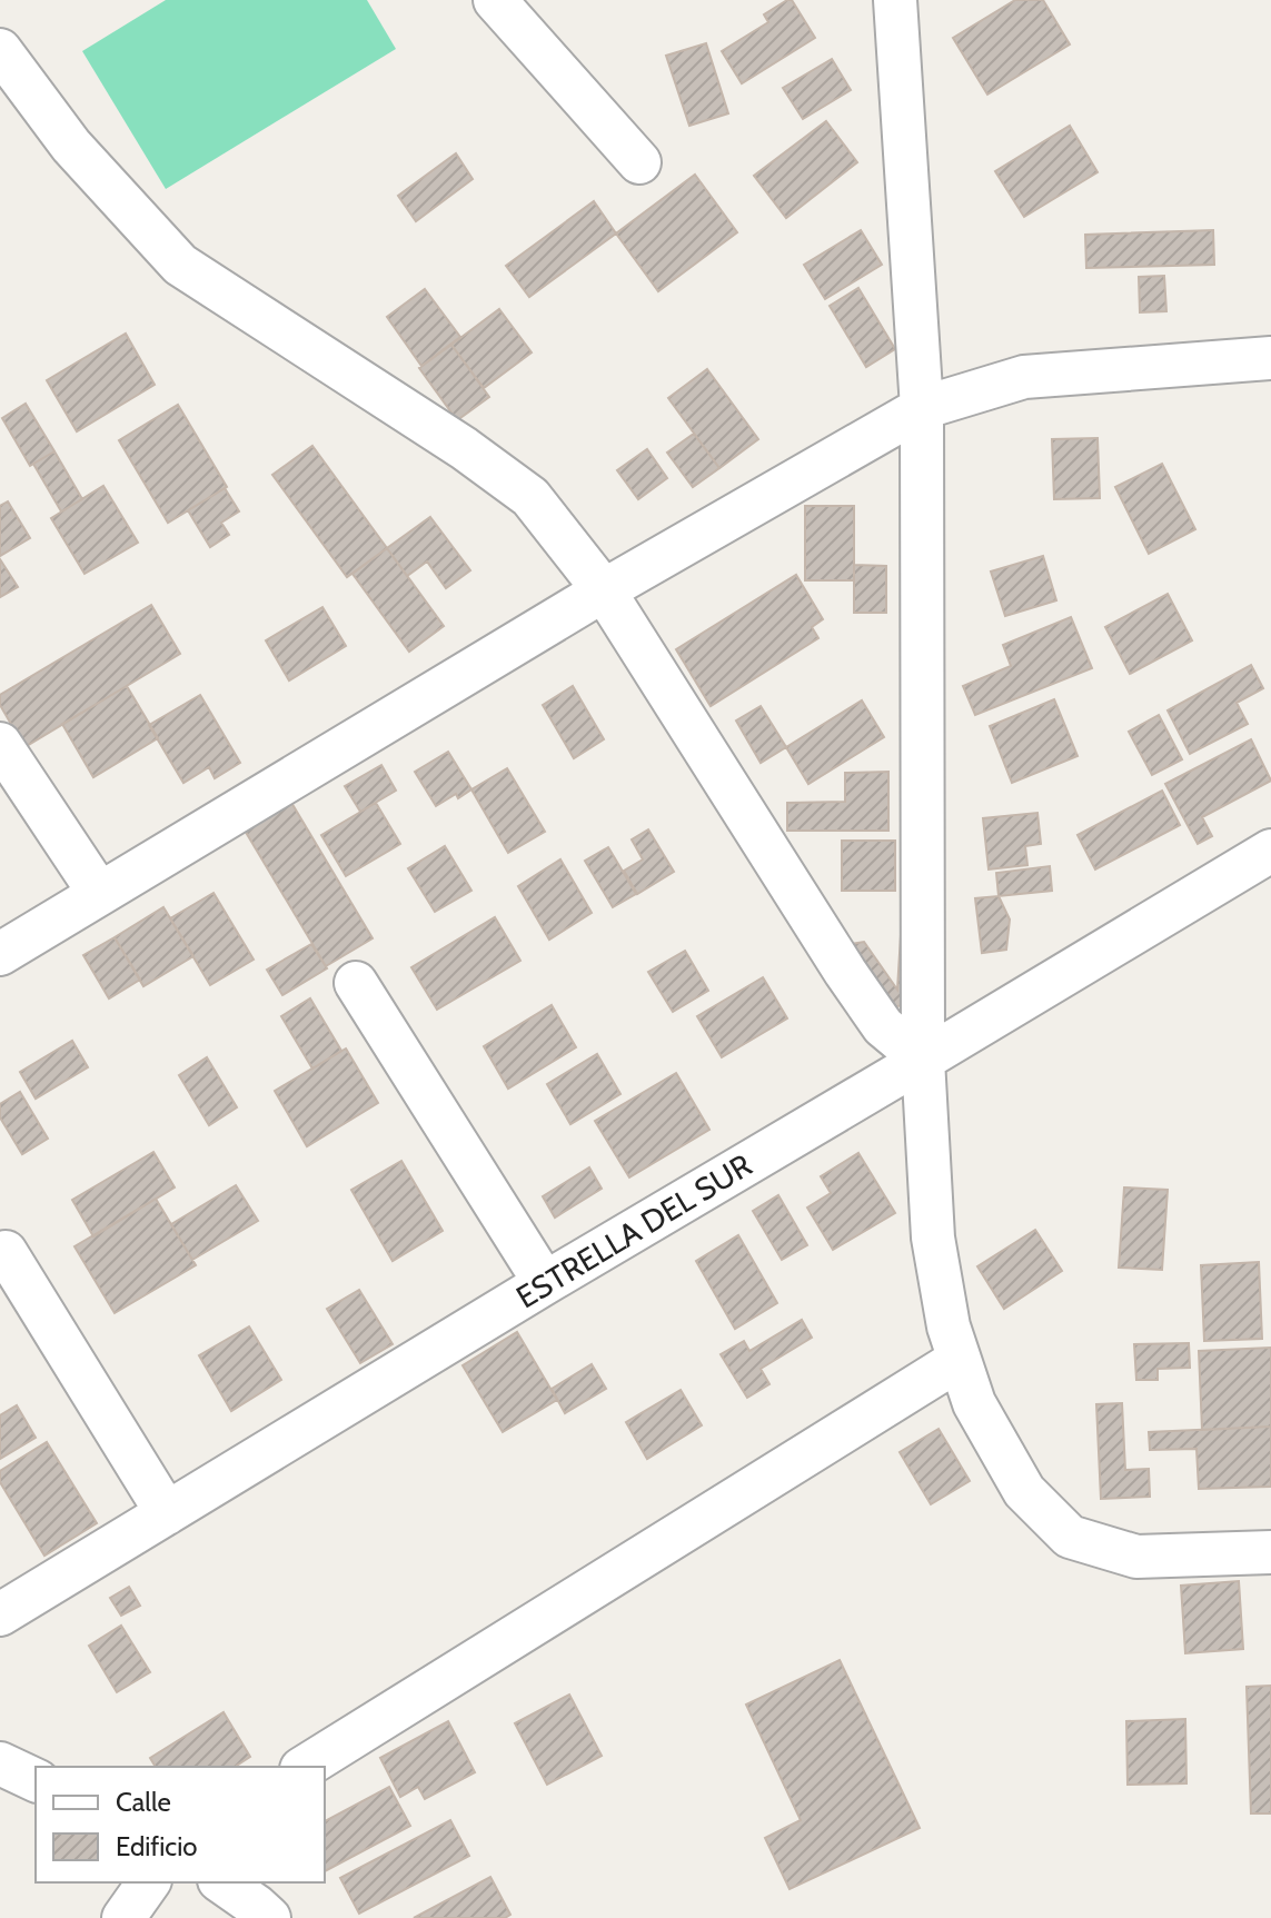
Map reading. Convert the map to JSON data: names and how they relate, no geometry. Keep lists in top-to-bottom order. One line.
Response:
{"streets":{"street":["ESTRELLA DEL SUR"]},"legend":["Calle","Edificio"]}
